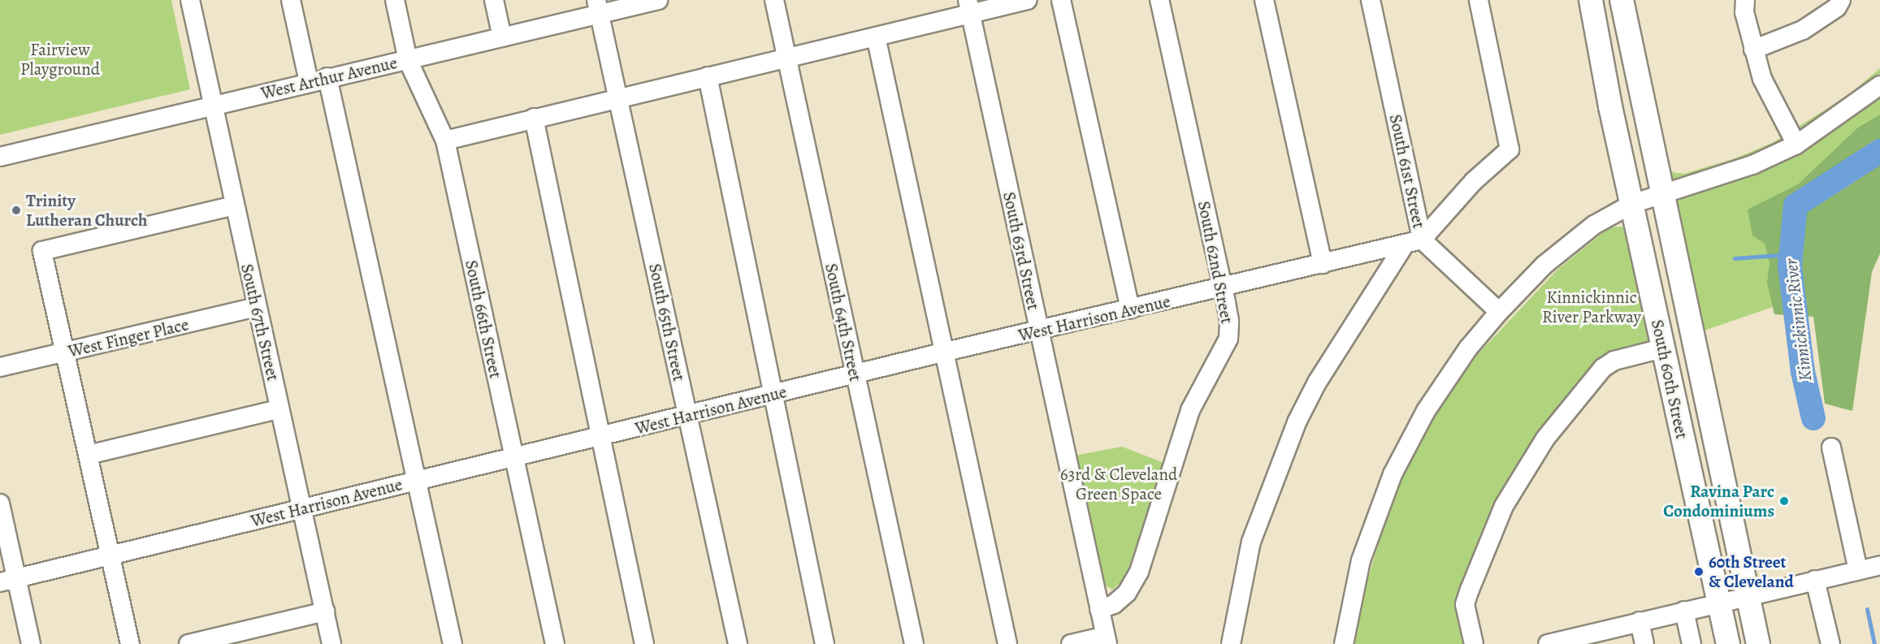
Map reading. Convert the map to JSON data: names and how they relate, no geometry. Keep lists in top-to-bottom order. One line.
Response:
{"streets":{"main road":["South 60th Street"],"street":["West Arthur Avenue","South 61st Street","South 63rd Street","South 62nd Street","West Harrison Avenue","South 66th Street","South 67th Street","South 65th Street","South 64th Street","West Finger Place"]},"crossings":[["West Arthur Avenue","South 66th Street"],["West Arthur Avenue","South 67th Street"],["West Arthur Avenue","South 65th Street"],["South 61st Street","West Harrison Avenue"],["South 63rd Street","South 62nd Street"],["South 63rd Street","West Harrison Avenue"],["South 62nd Street","West Harrison Avenue"],["West Harrison Avenue","South 66th Street"],["West Harrison Avenue","South 67th Street"],["West Harrison Avenue","South 65th Street"],["West Harrison Avenue","South 64th Street"],["South 67th Street","West Finger Place"]],"water":["Kinnickinnic River"],"parks":["Fairview Playground","Kinnickinnic River Parkway","63rd & Cleveland Green Space"],"places":["Trinity Lutheran Church","Ravina Parc Condominiums","60th Street & Cleveland"]}
